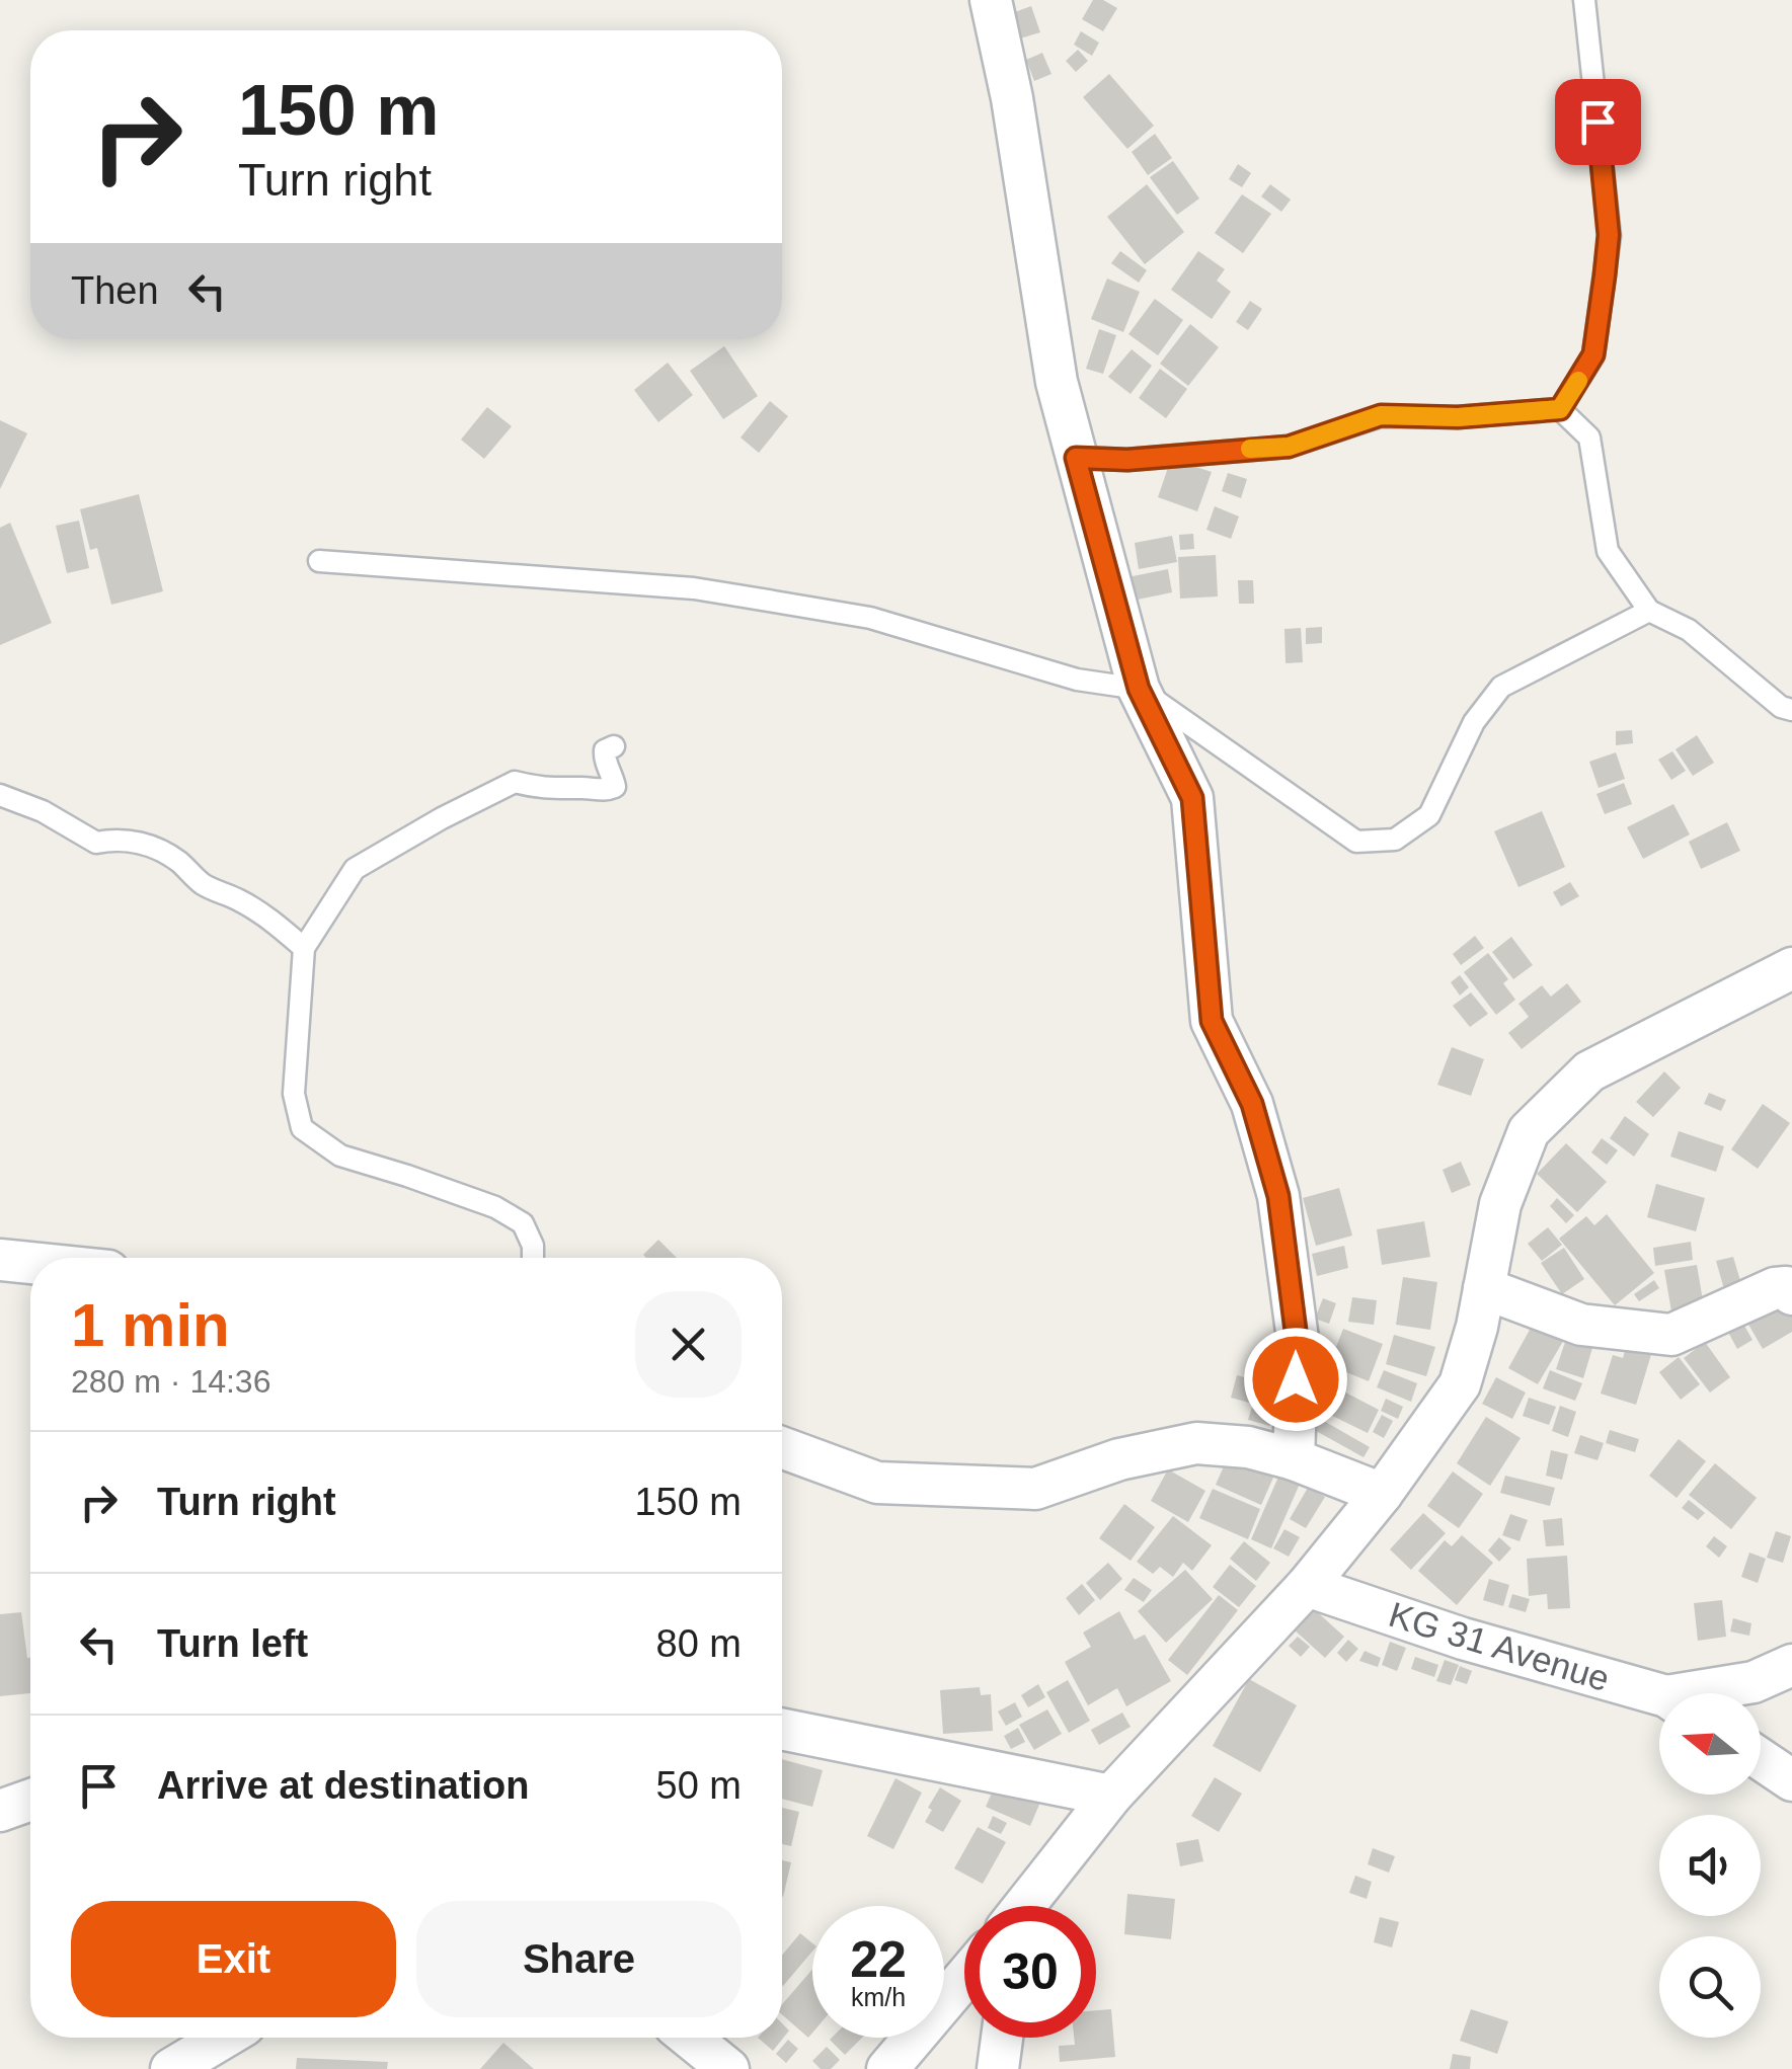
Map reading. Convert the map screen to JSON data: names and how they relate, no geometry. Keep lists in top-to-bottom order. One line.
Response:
{"streets":{"street":["KG 31 Avenue"]},"north":"left","page":{"turn":["150 m","Turn right"],"then":"Then","heading":["1 min","280 m · 14:36"],"list":[{"name":"Turn right","value":"150 m"},{"name":"Turn left","value":"80 m"},{"name":"Arrive at destination","value":"50 m"}],"buttons":["Exit","Share"],"speed":"22 km/h","limit":"30"}}
